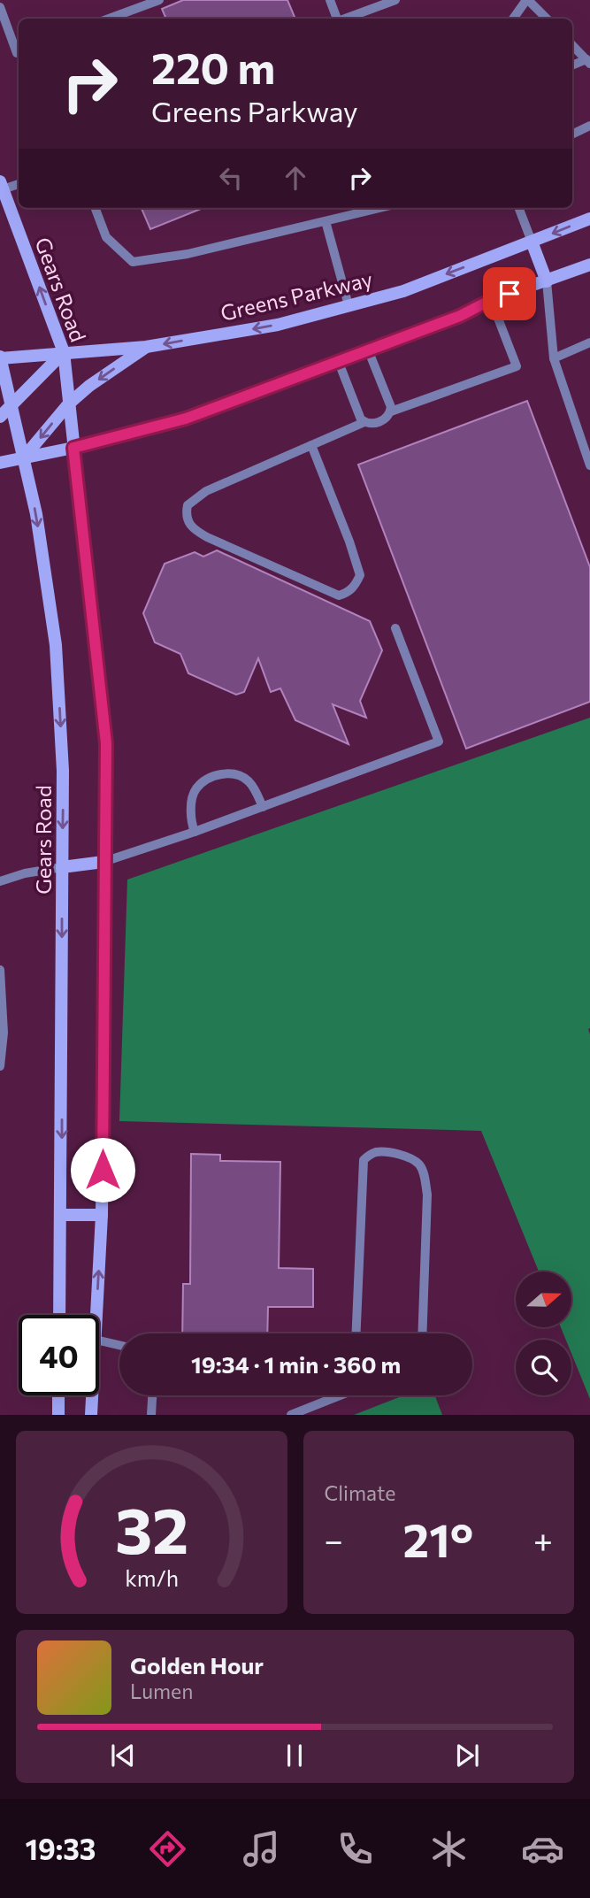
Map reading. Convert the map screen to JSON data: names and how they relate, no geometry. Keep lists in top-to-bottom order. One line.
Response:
{"streets":{"street":["Gears Road","Greens Parkway"]},"crossings":[["Gears Road","Greens Parkway"]],"north":"right","page":{"turn":["220 m","Greens Parkway"],"limit":"40","trip":"19:34 · 1 min · 360 m","tile":"Climate","heat":["−","21°","+"],"song":["Golden Hour","Lumen"],"tabs":"19:33","gauge":["32","km/h"]}}
